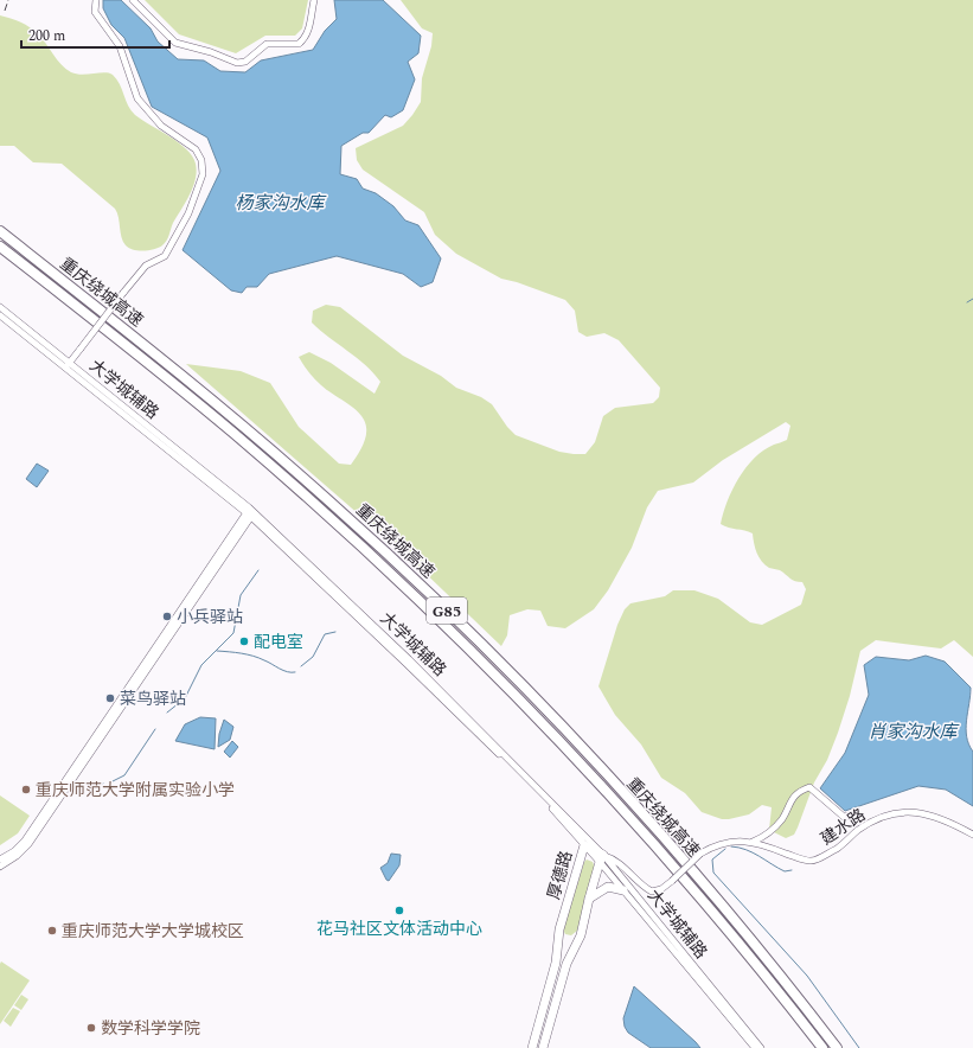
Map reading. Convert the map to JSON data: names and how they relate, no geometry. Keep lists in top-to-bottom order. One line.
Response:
{"streets":{"highway":["重庆绕城高速","G85"],"main road":["厚德路"],"street":["大学城辅路","建水路"]},"crossings":[["大学城辅路","建水路"],["大学城辅路","厚德路"],["建水路","厚德路"]],"water":["杨家沟水库","肖家沟水库"],"places":["小兵驿站","配电室","菜鸟驿站","重庆师范大学附属实验小学","花马社区文体活动中心","重庆师范大学大学城校区","数学科学学院"],"scale_bar":"200 m"}
